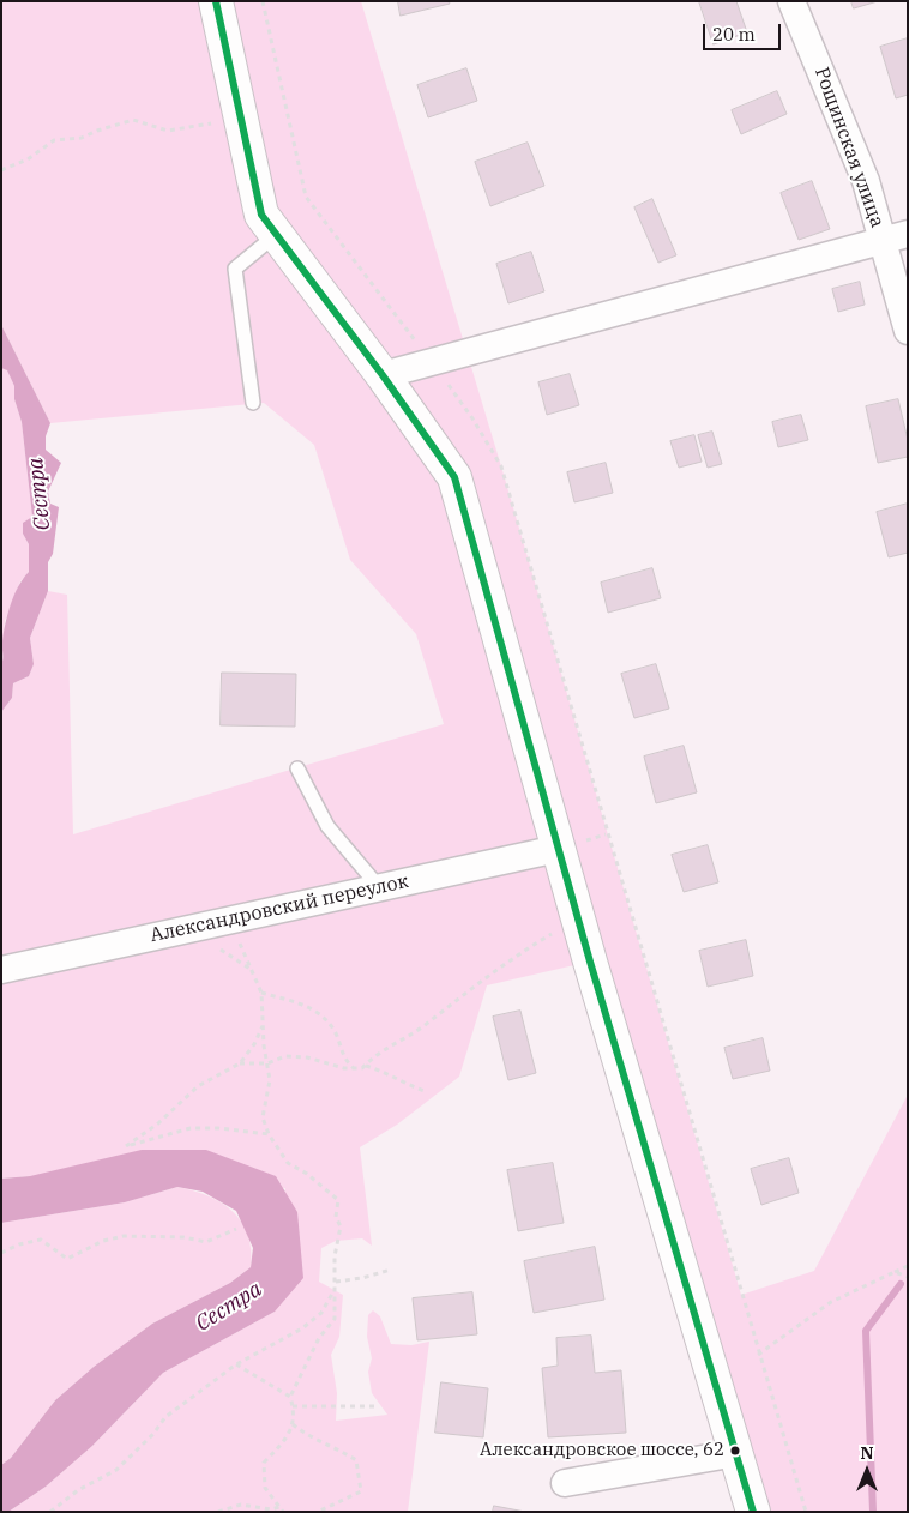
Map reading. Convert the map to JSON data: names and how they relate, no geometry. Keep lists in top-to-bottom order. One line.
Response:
{"streets":{"street":["Рощинская улица","Александровский переулок"]},"water":["Сестра"],"places":["Александровское шоссе, 62"],"scale_bar":"20 m","north":"top"}
